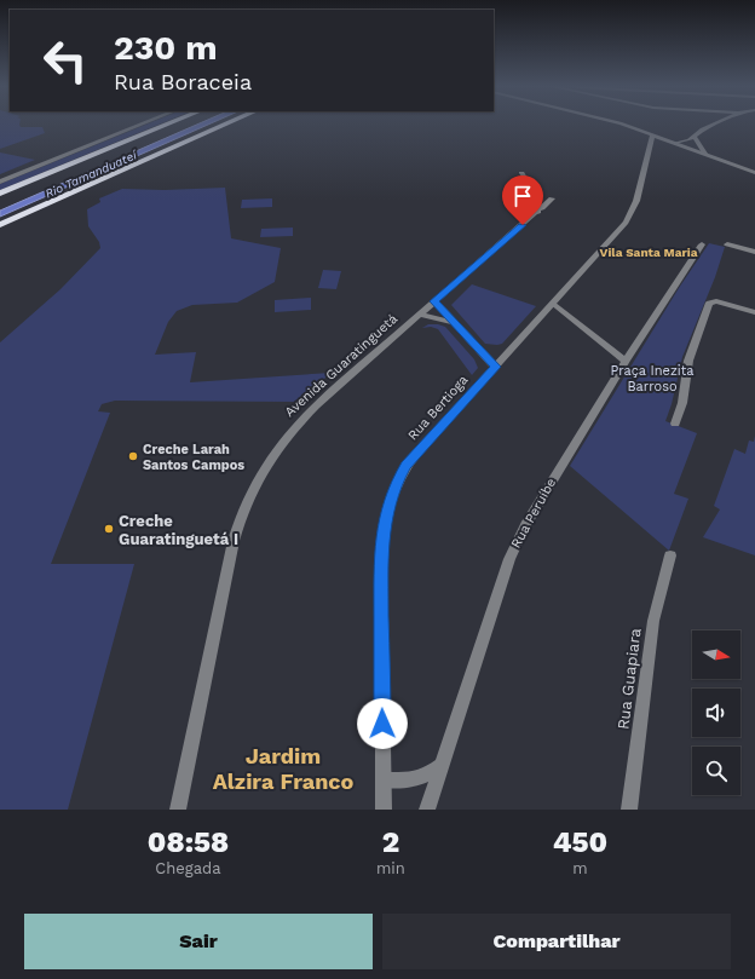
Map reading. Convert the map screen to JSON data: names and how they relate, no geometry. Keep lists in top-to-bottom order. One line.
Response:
{"streets":{"street":["Avenida Guaratinguetá","Rua Bertioga","Rua Peruíbe","Rua Guapiara"]},"districts":["Vila Santa Maria","Jardim Alzira Franco"],"water":["Rio Tamanduateí"],"parks":["Praça Inezita Barroso"],"places":["Creche Larah Santos Campos","Creche Guaratinguetá I"],"north":"right","page":{"turn":["230 m","Rua Boraceia"],"eta":["08:58","Chegada","2","min","450","m"],"buttons":["Sair","Compartilhar"]}}
